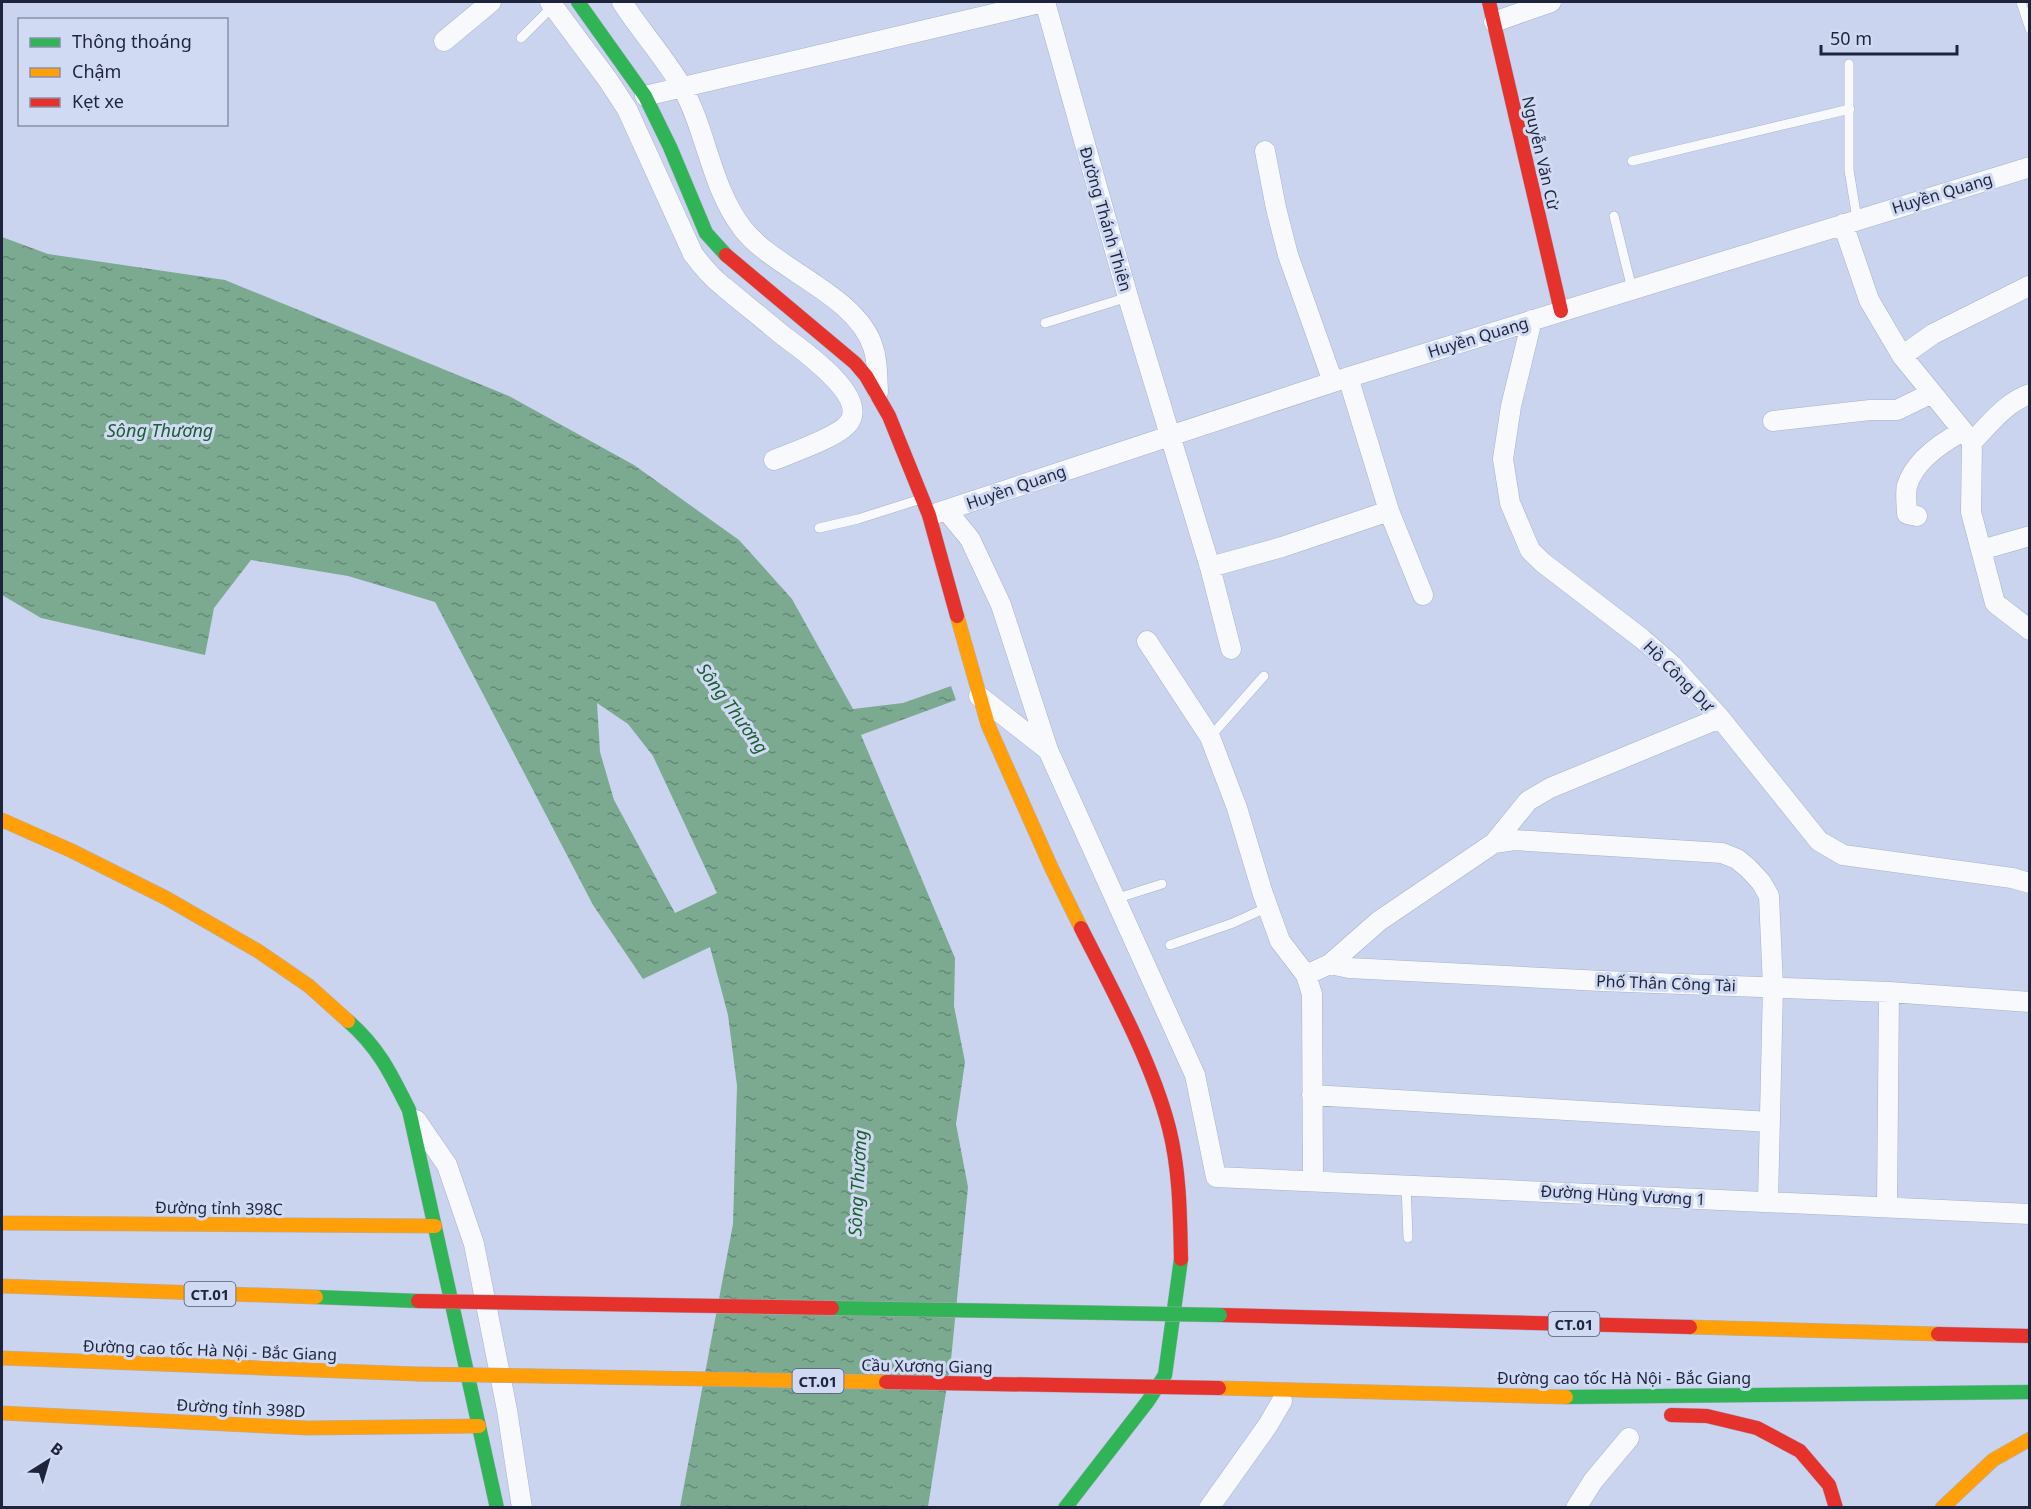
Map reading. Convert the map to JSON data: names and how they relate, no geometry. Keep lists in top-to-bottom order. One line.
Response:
{"streets":{"main road":["Nguyễn Văn Cừ","Đường tỉnh 398C","CT.01","Đường cao tốc Hà Nội - Bắc Giang","Cầu Xương Giang","Đường tỉnh 398D"],"street":["Huyền Quang","Đường Thánh Thiên","Hồ Công Dự","Phố Thân Công Tài","Đường Hùng Vương 1"]},"crossings":[["Nguyễn Văn Cừ","Huyền Quang"],["Huyền Quang","Đường Thánh Thiên"],["Huyền Quang","Hồ Công Dự"],["Đường cao tốc Hà Nội - Bắc Giang","Cầu Xương Giang"]],"water":["Sông Thương"],"legend":["Thông thoáng","Chậm","Kẹt xe"],"scale_bar":"50 m","north":"top right"}
